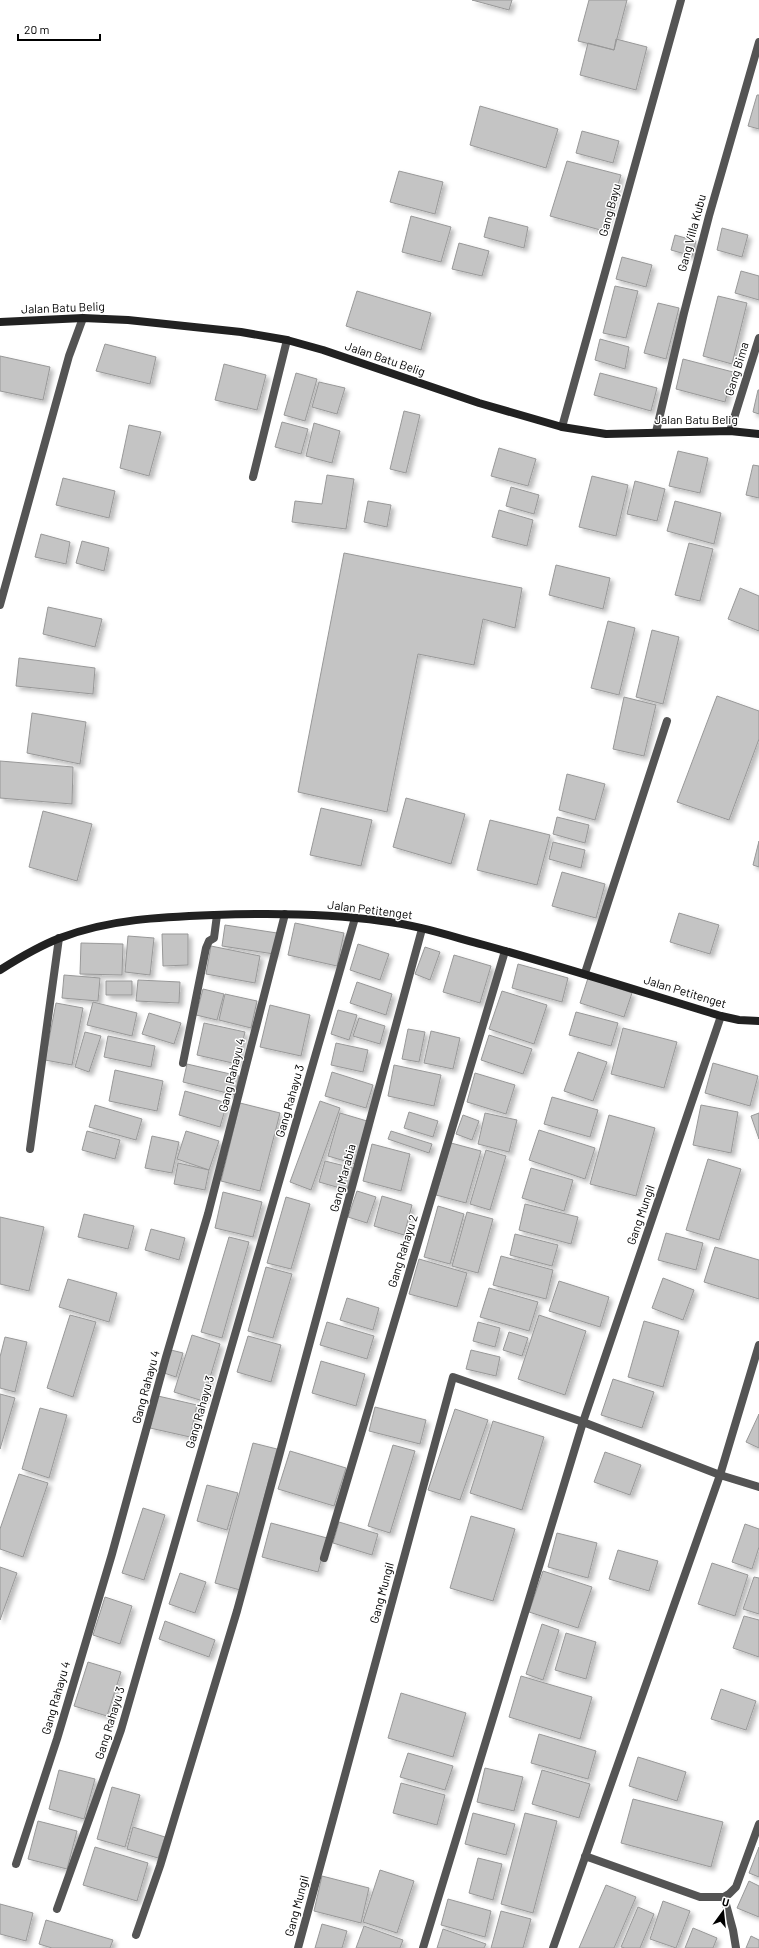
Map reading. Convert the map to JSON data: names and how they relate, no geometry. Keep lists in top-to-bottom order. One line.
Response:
{"streets":{"main road":["Jalan Batu Belig","Jalan Petitenget"],"street":["Gang Bayu","Gang Villa Kubu","Gang Bima","Gang Rahayu 4","Gang Rahayu 3","Gang Marabia","Gang Mungil","Gang Rahayu 2"]},"crossings":[["Gang Bayu","Jalan Batu Belig"],["Gang Villa Kubu","Jalan Batu Belig"],["Jalan Batu Belig","Gang Bima"],["Jalan Petitenget","Gang Rahayu 4"],["Jalan Petitenget","Gang Rahayu 3"],["Jalan Petitenget","Gang Marabia"],["Jalan Petitenget","Gang Mungil"],["Jalan Petitenget","Gang Rahayu 2"]],"scale_bar":"20 m","north":"top"}
